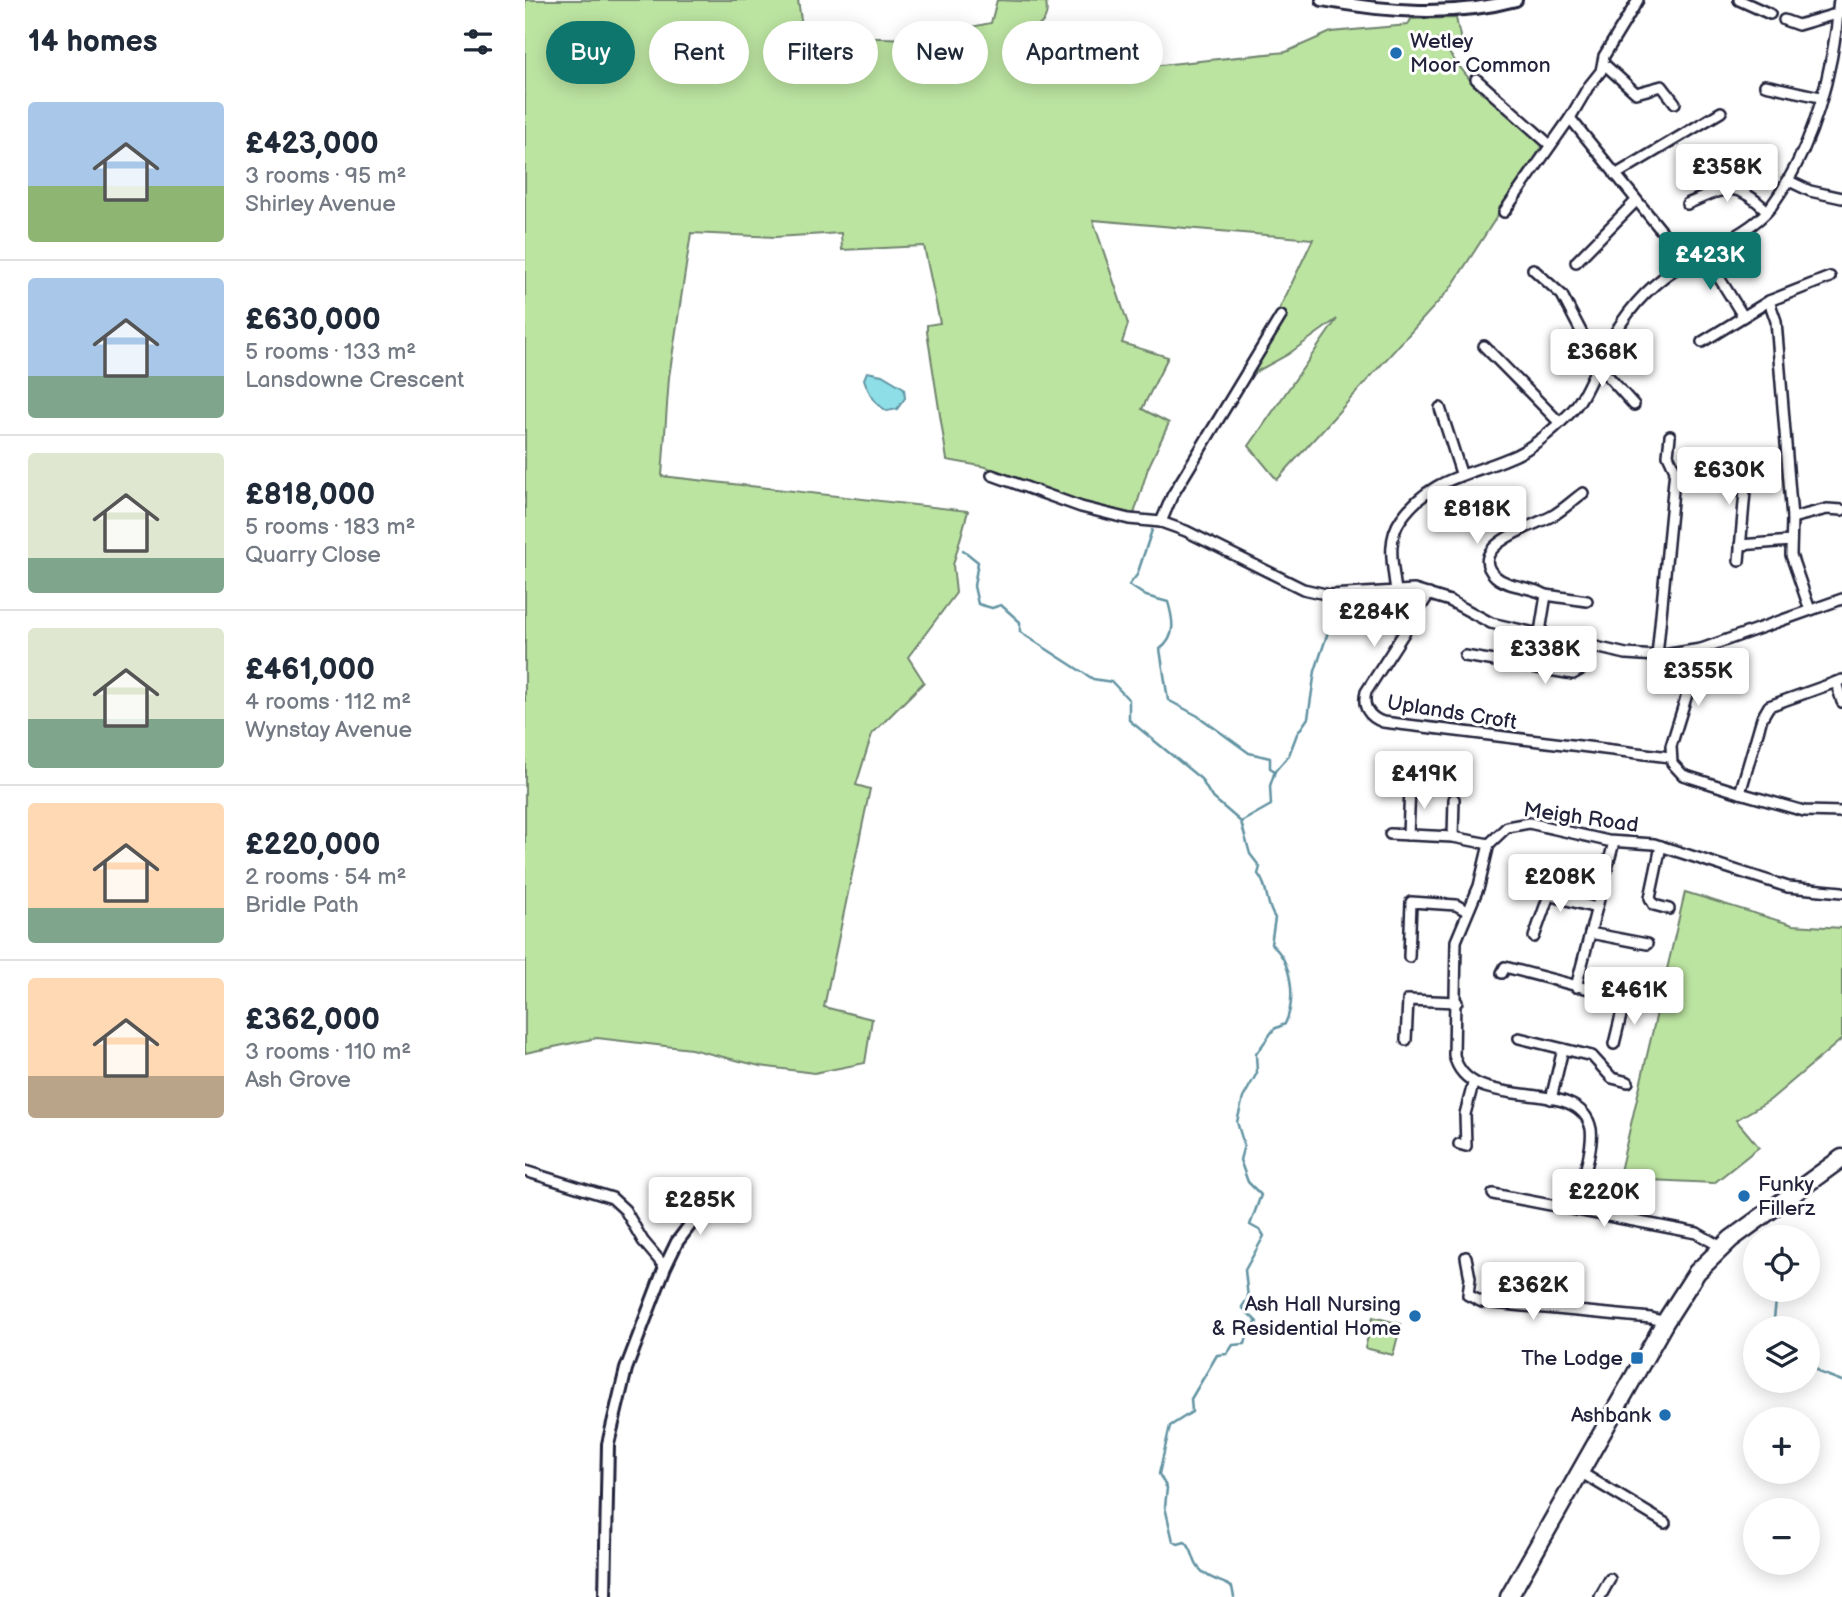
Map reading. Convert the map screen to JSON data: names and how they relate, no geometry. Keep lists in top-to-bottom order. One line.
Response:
{"streets":{"street":["Uplands Croft","Meigh Road"]},"places":{"other":["Wetley Moor Common","Funky Fillerz","Ash Hall Nursing & Residential Home","Ashbank"],"transit":["The Lodge"]},"page":{"heading":"14 homes","chip":["Buy","Rent","Filters","New","Apartment"],"list":[{"name":"£423,000","note":"3 rooms · 95 m² · Shirley Avenue"},{"name":"£630,000","note":"5 rooms · 133 m² · Lansdowne Crescent"},{"name":"£818,000","note":"5 rooms · 183 m² · Quarry Close"},{"name":"£461,000","note":"4 rooms · 112 m² · Wynstay Avenue"},{"name":"£220,000","note":"2 rooms · 54 m² · Bridle Path"},{"name":"£362,000","note":"3 rooms · 110 m² · Ash Grove"}],"price":["£358K","£423K","£368K","£630K","£818K","£284K","£338K","£355K","£419K","£208K","£461K","£220K","£285K","£362K"],"map_buttons":["+","−"]}}
